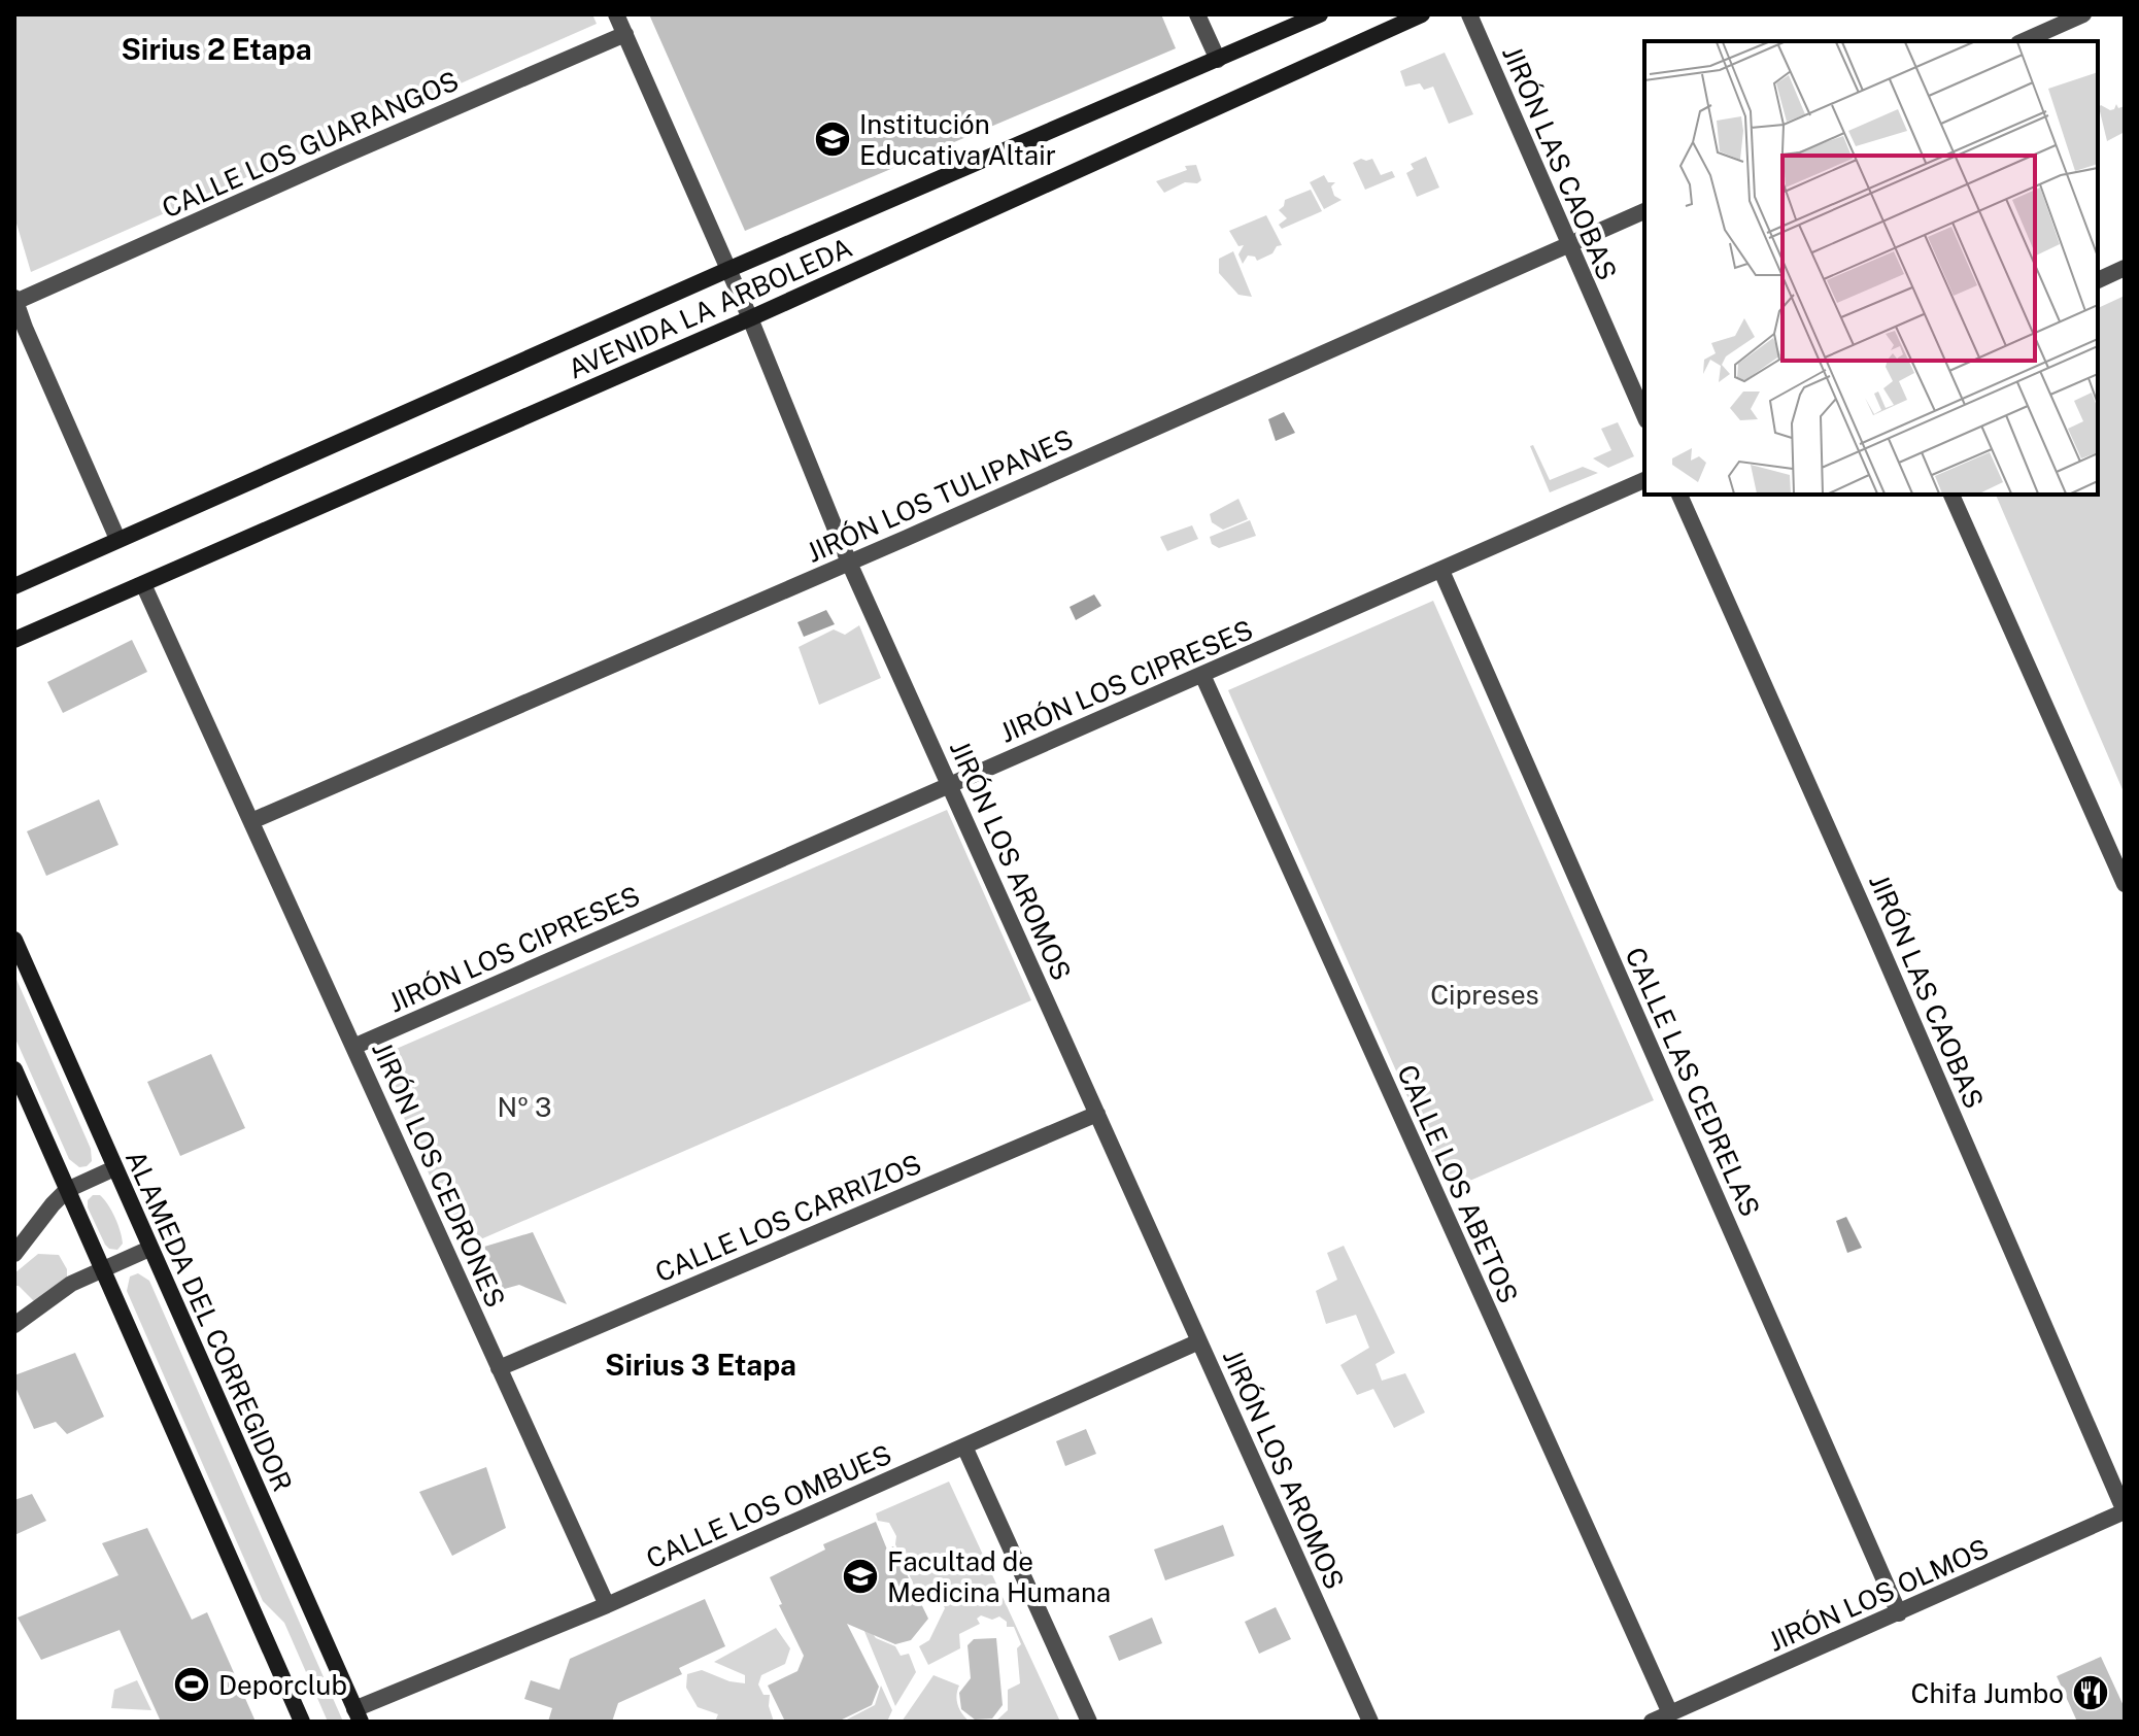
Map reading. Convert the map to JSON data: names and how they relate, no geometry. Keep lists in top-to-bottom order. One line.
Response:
{"streets":{"street":["CALLE LOS GUARANGOS","JIRÓN LAS CAOBAS","AVENIDA LA ARBOLEDA","JIRÓN LOS TULIPANES","JIRÓN LOS CIPRESES","JIRÓN LOS AROMOS","CALLE LAS CEDRELAS","JIRÓN LOS CEDRONES","CALLE LOS ABETOS","CALLE LOS CARRIZOS","ALAMEDA DEL CORREGIDOR","CALLE LOS OMBUES","JIRÓN LOS OLMOS"]},"crossings":[["CALLE LOS GUARANGOS","JIRÓN LOS AROMOS"],["JIRÓN LAS CAOBAS","JIRÓN LOS TULIPANES"],["JIRÓN LAS CAOBAS","JIRÓN LOS OLMOS"],["AVENIDA LA ARBOLEDA","JIRÓN LOS AROMOS"],["AVENIDA LA ARBOLEDA","JIRÓN LOS CEDRONES"],["JIRÓN LOS TULIPANES","JIRÓN LOS AROMOS"],["JIRÓN LOS TULIPANES","JIRÓN LOS CEDRONES"],["JIRÓN LOS CIPRESES","JIRÓN LOS AROMOS"],["JIRÓN LOS CIPRESES","CALLE LAS CEDRELAS"],["JIRÓN LOS CIPRESES","JIRÓN LOS CEDRONES"],["JIRÓN LOS CIPRESES","CALLE LOS ABETOS"],["JIRÓN LOS AROMOS","CALLE LOS CARRIZOS"],["JIRÓN LOS AROMOS","CALLE LOS OMBUES"],["CALLE LAS CEDRELAS","JIRÓN LOS OLMOS"],["JIRÓN LOS CEDRONES","CALLE LOS CARRIZOS"],["JIRÓN LOS CEDRONES","CALLE LOS OMBUES"],["CALLE LOS ABETOS","JIRÓN LOS OLMOS"],["ALAMEDA DEL CORREGIDOR","CALLE LOS OMBUES"]],"districts":["Sirius 2 Etapa","Sirius 3 Etapa"],"parks":["Cipreses","Nº 3"],"places":{"school or university":["Institución Educativa Altair","Facultad de Medicina Humana"],"sports":["Deporclub"],"restaurant":["Chifa Jumbo"]}}
